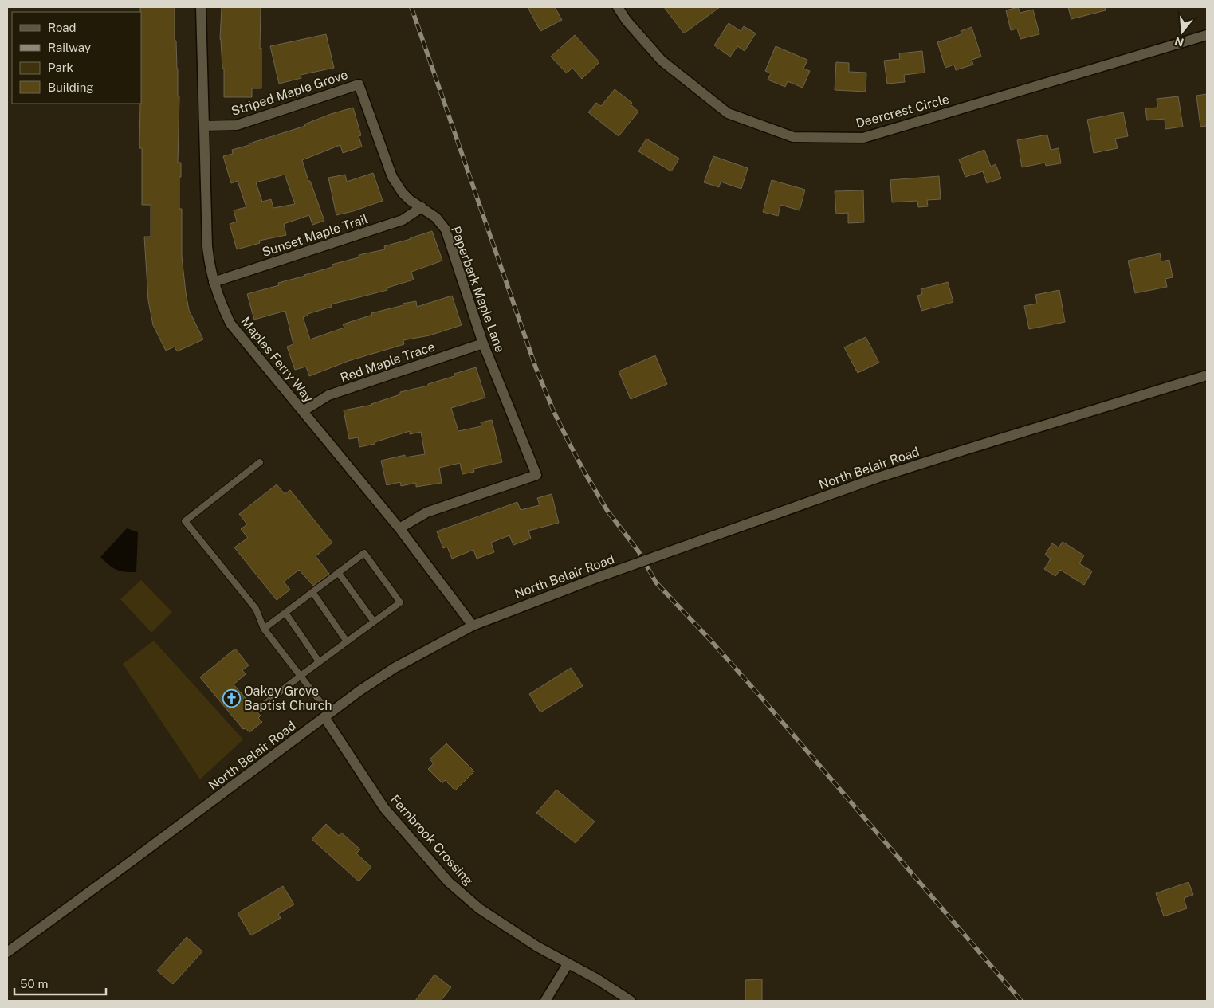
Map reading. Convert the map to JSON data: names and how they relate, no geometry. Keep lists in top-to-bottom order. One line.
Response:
{"streets":{"street":["Striped Maple Grove","Deercrest Circle","Sunset Maple Trail","Paperbark Maple Lane","Maples Ferry Way","Red Maple Trace","North Belair Road","Fernbrook Crossing"]},"crossings":[["Striped Maple Grove","Paperbark Maple Lane"],["Striped Maple Grove","Maples Ferry Way"],["Sunset Maple Trail","Paperbark Maple Lane"],["Sunset Maple Trail","Maples Ferry Way"],["Paperbark Maple Lane","Maples Ferry Way"],["Paperbark Maple Lane","Red Maple Trace"],["Maples Ferry Way","Red Maple Trace"],["Maples Ferry Way","North Belair Road"],["North Belair Road","Fernbrook Crossing"]],"places":{"church":["Oakey Grove Baptist Church"]},"legend":["Road","Railway","Park","Building"],"scale_bar":"50 m","north":"bottom"}
